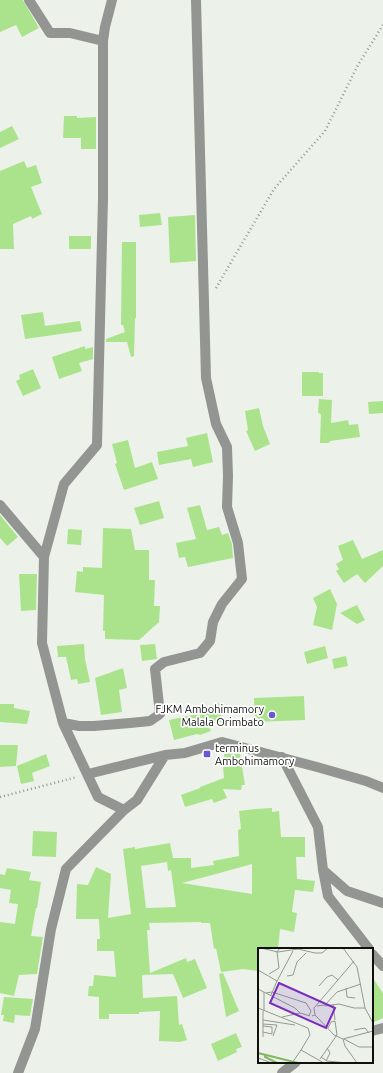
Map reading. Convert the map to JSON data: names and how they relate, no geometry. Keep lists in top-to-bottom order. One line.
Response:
{"places":{"other":["FJKM Ambohimamory Malala Orimbato"],"transit":["terminus Ambohimamory"]}}
